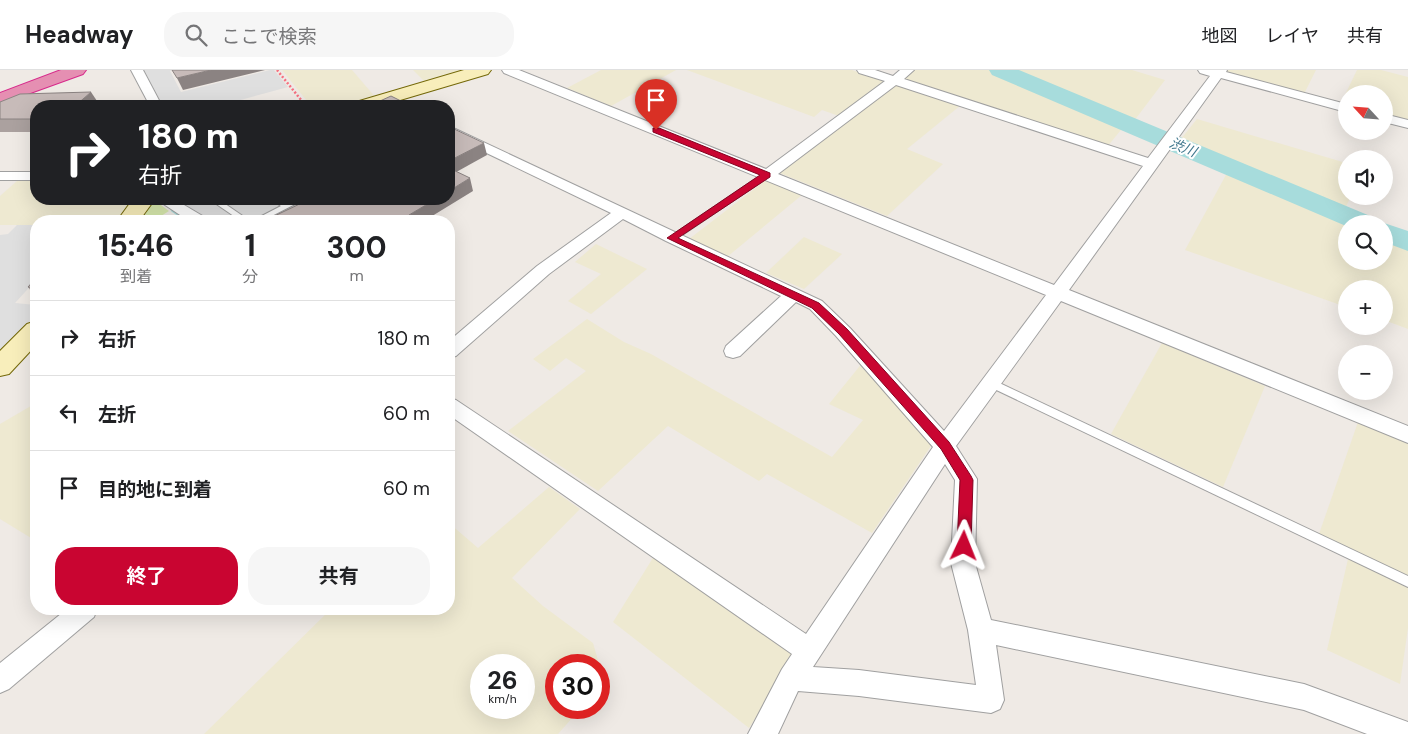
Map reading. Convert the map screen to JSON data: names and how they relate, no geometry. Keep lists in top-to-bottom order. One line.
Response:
{"water":["渋川"],"north":"top left","page":{"header":"Headway","search":"ここで検索","nav":["地図","レイヤ","共有"],"map_buttons":["+","−"],"turn":["180 m","右折"],"eta":["15:46","到着","1","分","300","m"],"list":[{"name":"右折","value":"180 m"},{"name":"左折","value":"60 m"},{"name":"目的地に到着","value":"60 m"}],"buttons":["終了","共有"],"speed":"26 km/h","limit":"30"}}
